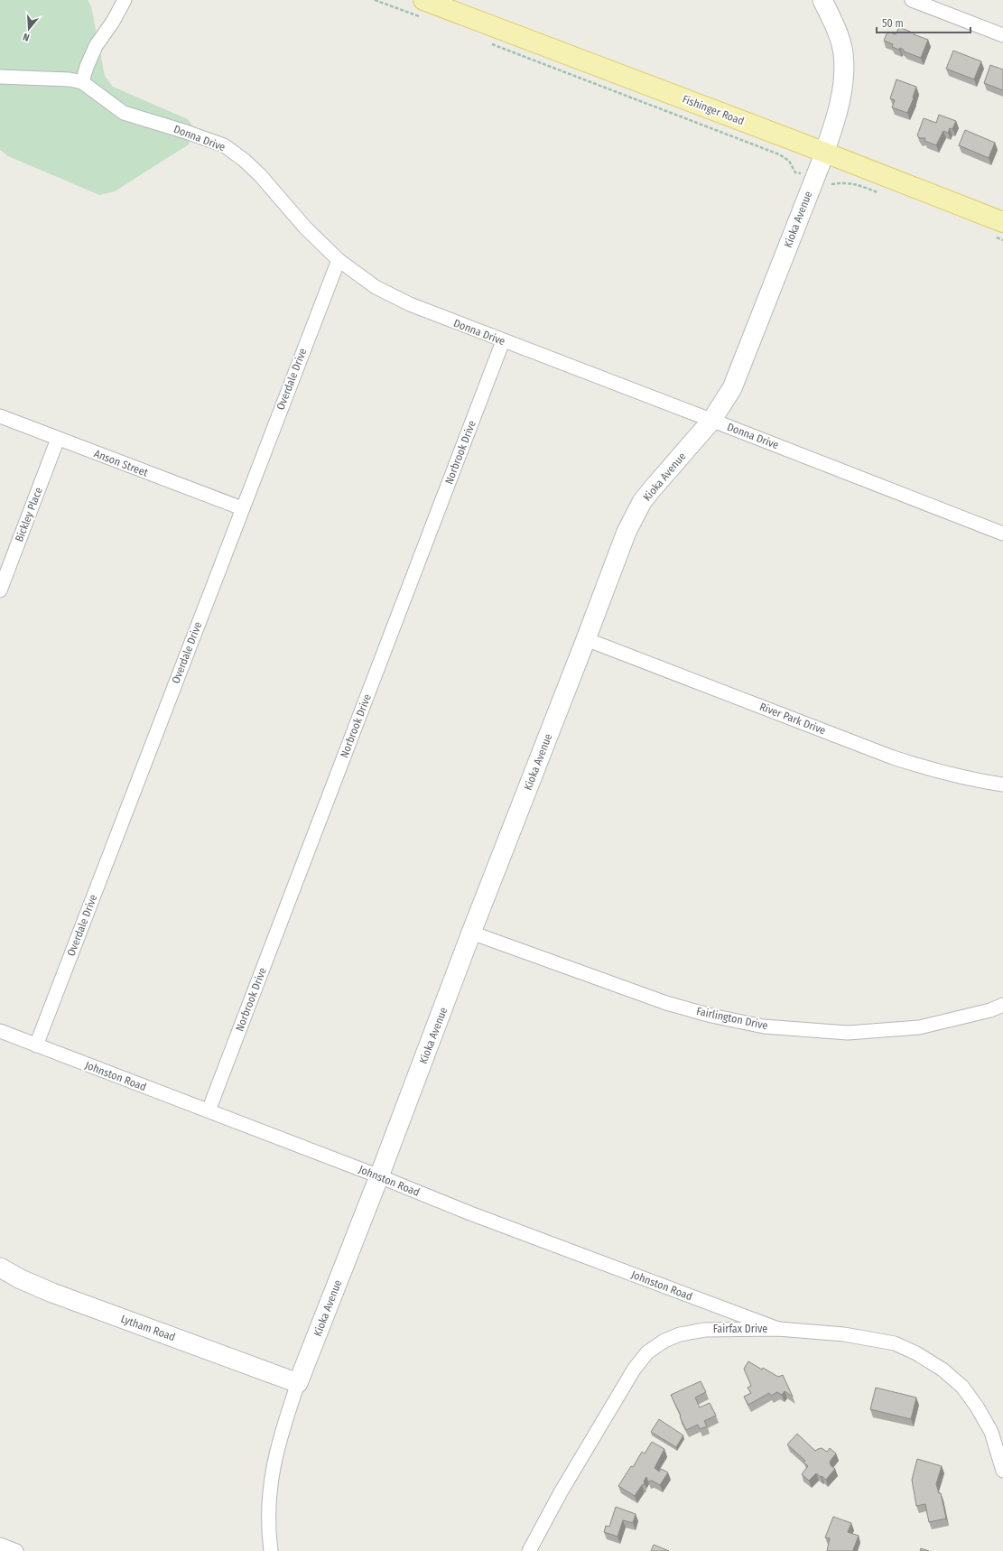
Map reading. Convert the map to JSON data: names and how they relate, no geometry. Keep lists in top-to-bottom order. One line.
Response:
{"streets":{"main road":["Fishinger Road"],"street":["Donna Drive","Kioka Avenue","Overdale Drive","Norbrook Drive","Anson Street","Bickley Place","River Park Drive","Fairlington Drive","Johnston Road","Lytham Road","Fairfax Drive"]},"crossings":[["Fishinger Road","Kioka Avenue"],["Donna Drive","Kioka Avenue"],["Donna Drive","Overdale Drive"],["Donna Drive","Norbrook Drive"],["Kioka Avenue","River Park Drive"],["Kioka Avenue","Fairlington Drive"],["Kioka Avenue","Johnston Road"],["Kioka Avenue","Lytham Road"],["Overdale Drive","Anson Street"],["Overdale Drive","Johnston Road"],["Norbrook Drive","Johnston Road"],["Anson Street","Bickley Place"],["Johnston Road","Fairfax Drive"]],"scale_bar":"50 m","north":"bottom"}
